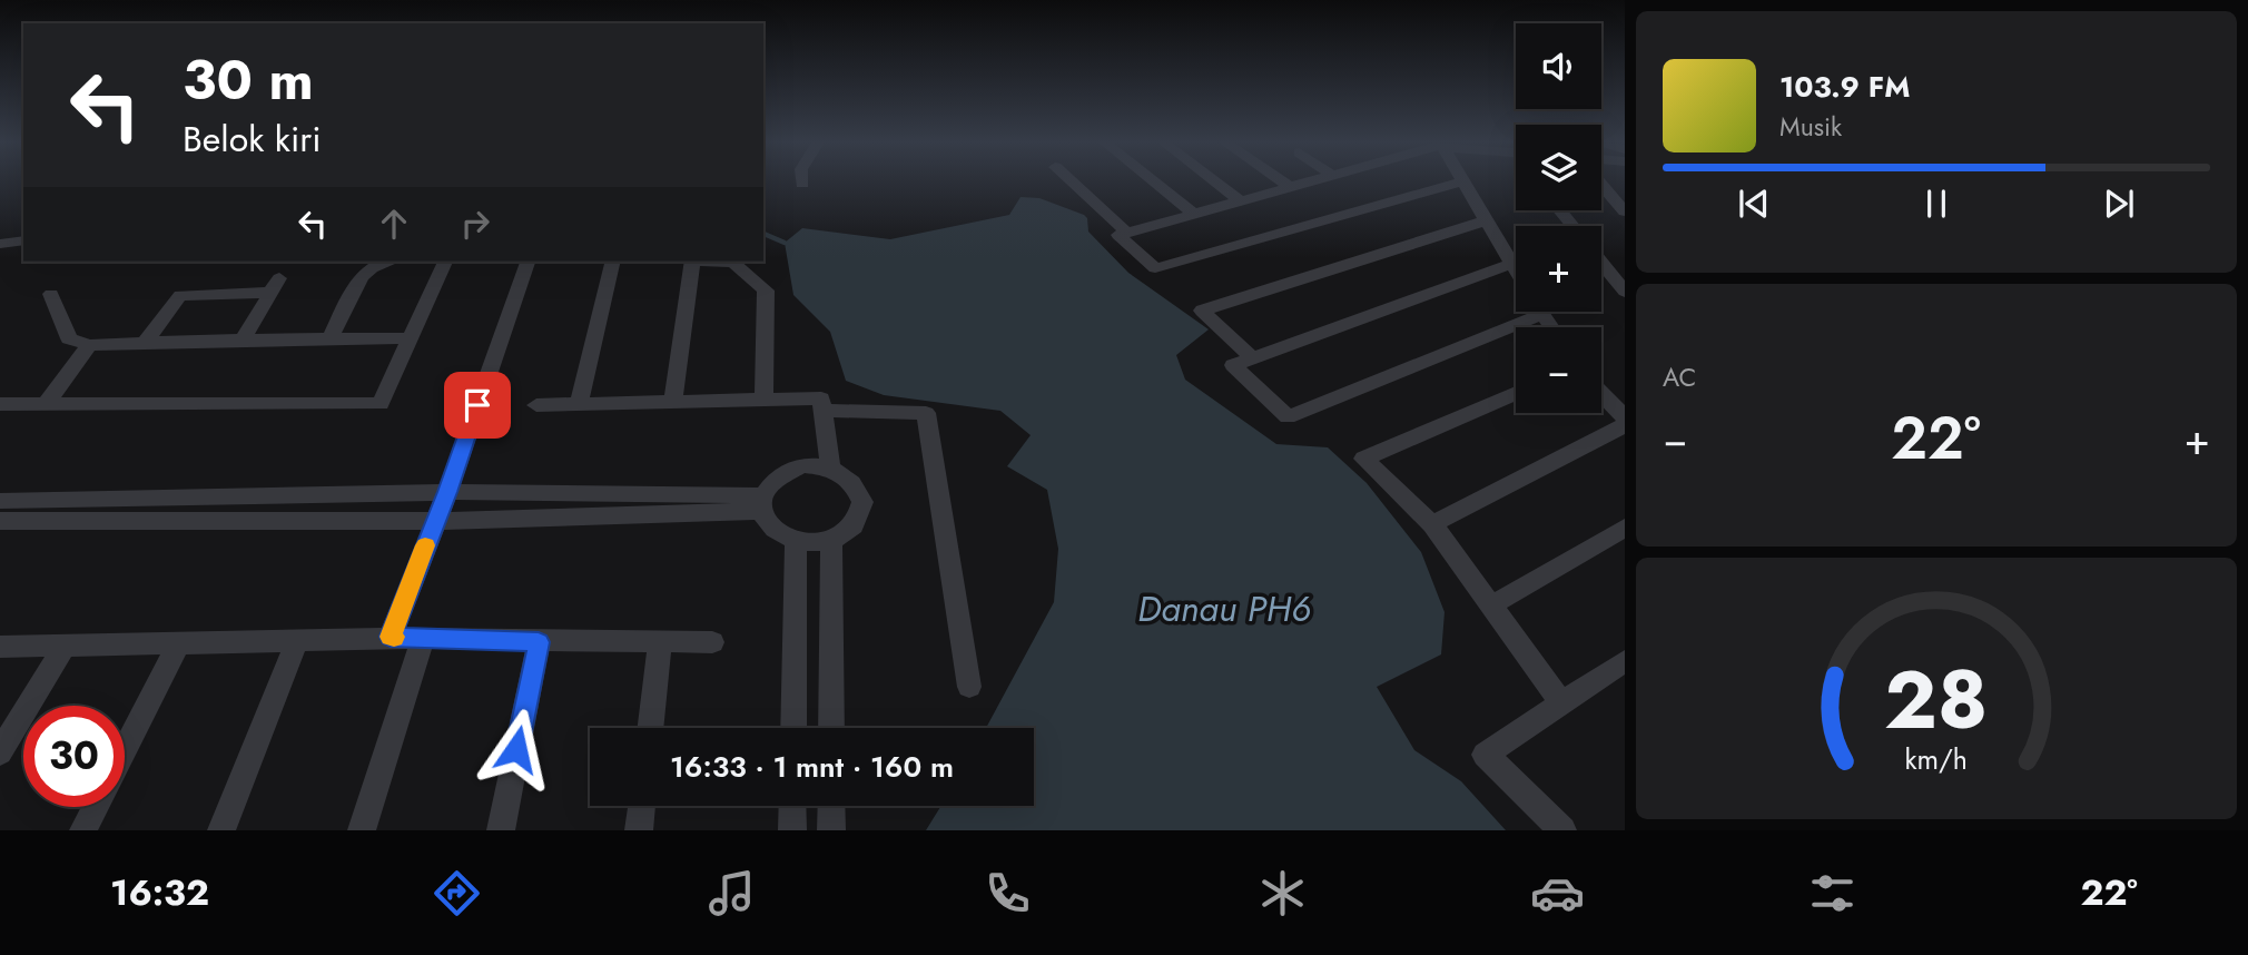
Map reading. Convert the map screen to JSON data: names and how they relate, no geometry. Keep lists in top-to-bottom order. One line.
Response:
{"water":["Danau PH6"],"page":{"map_buttons":["+","−"],"turn":["30 m","Belok kiri"],"song":["103.9 FM","Musik"],"tile":"AC","heat":["−","22°","+"],"limit":"30","trip":"16:33 · 1 mnt · 160 m","tabs":["16:32","22°"],"gauge":["28","km/h"]}}
